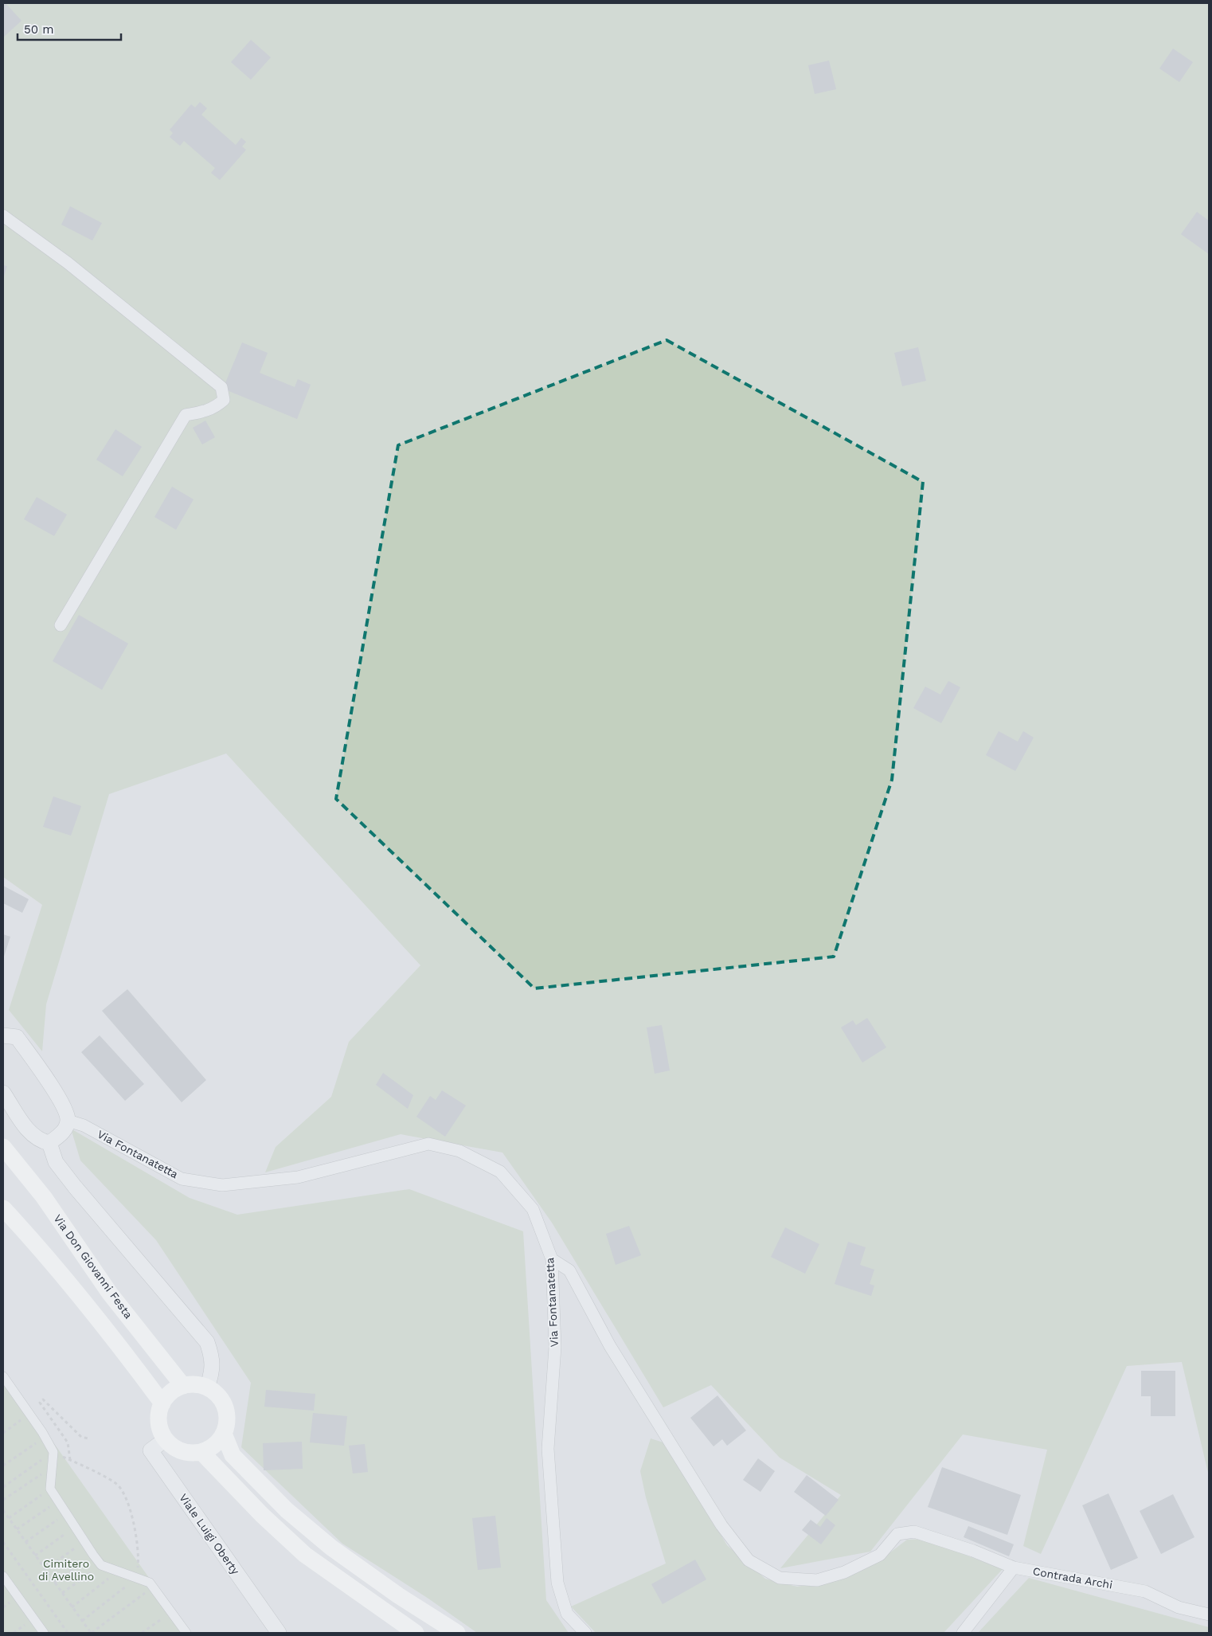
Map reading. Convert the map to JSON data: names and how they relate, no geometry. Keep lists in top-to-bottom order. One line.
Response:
{"streets":{"main road":["Via Don Giovanni Festa"],"street":["Via Fontanatetta","Viale Luigi Oberty","Contrada Archi"]},"crossings":[["Via Fontanatetta","Contrada Archi"],["Via Don Giovanni Festa","Viale Luigi Oberty"]],"parks":["Cimitero di Avellino"],"scale_bar":"50 m"}
